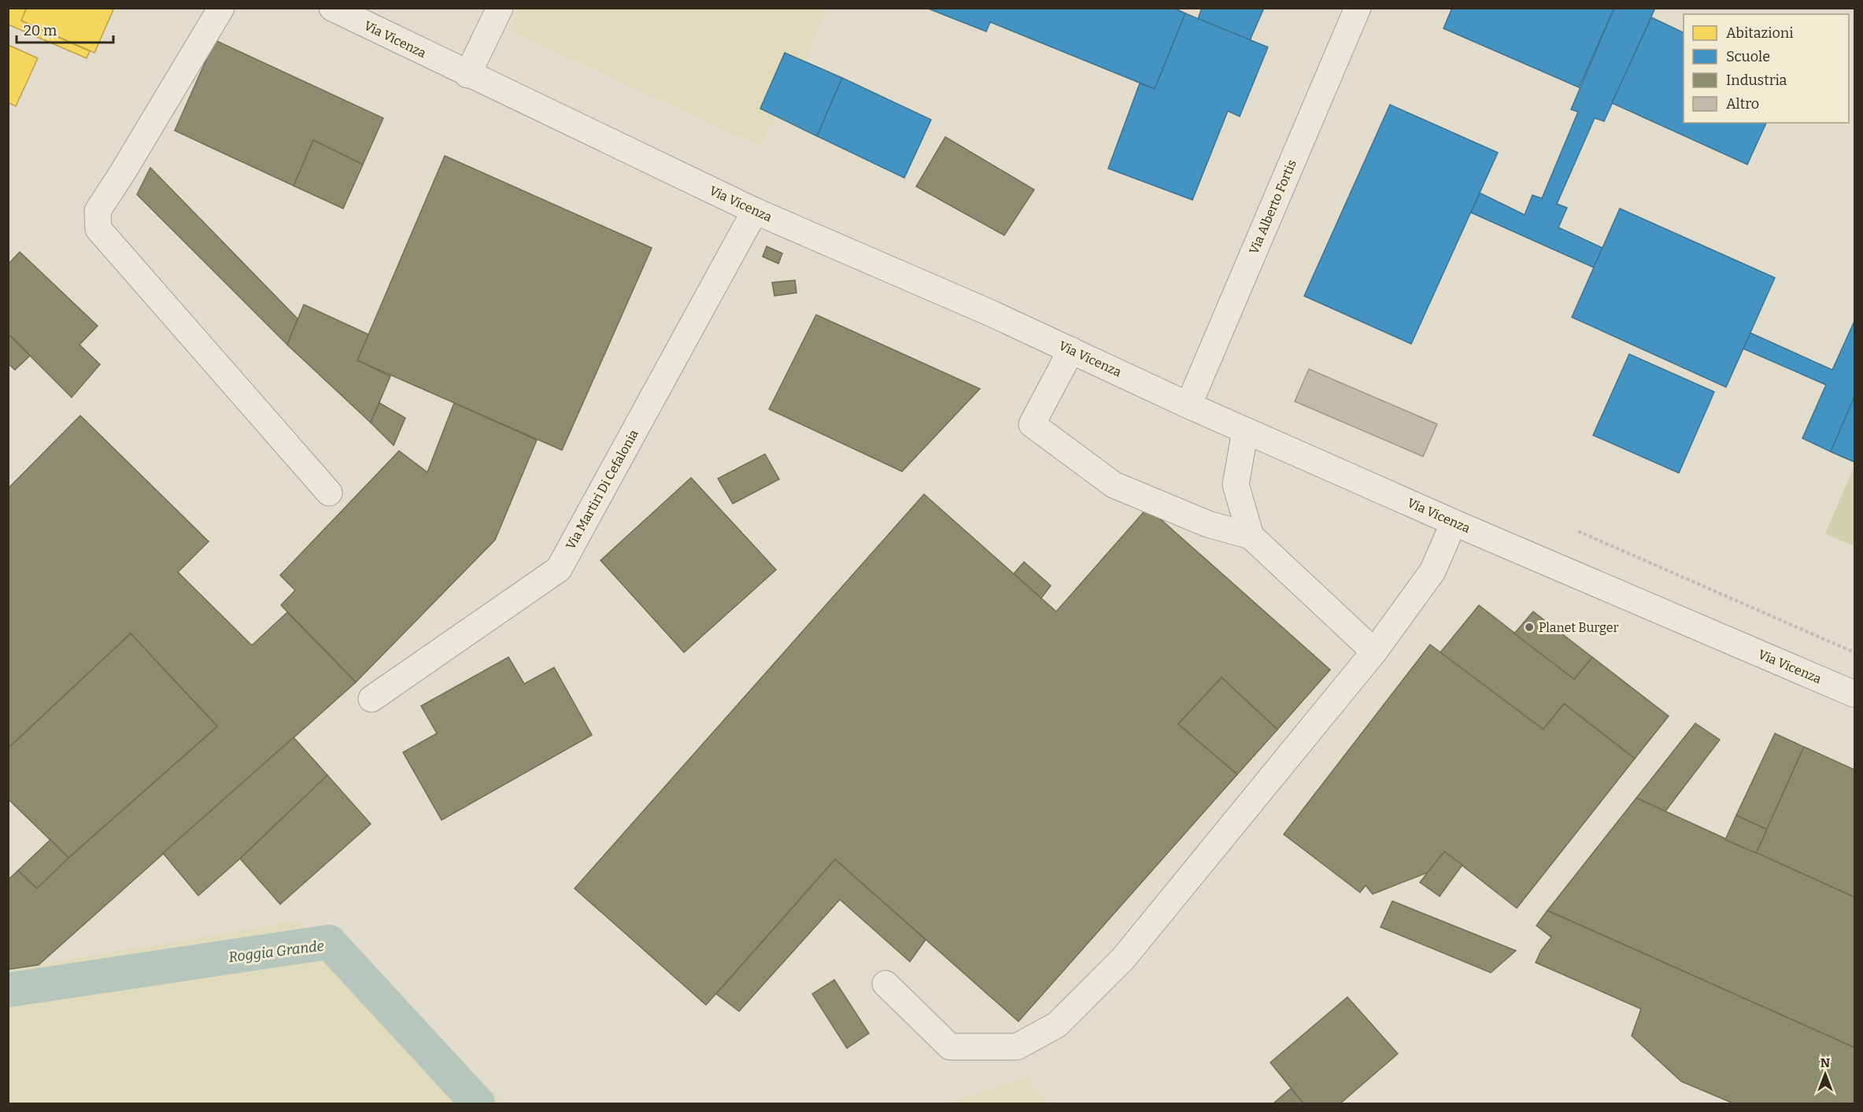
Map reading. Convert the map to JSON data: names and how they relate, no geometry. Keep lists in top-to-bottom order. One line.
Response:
{"streets":{"street":["Via Vicenza","Via Alberto Fortis","Via Martiri Di Cefalonia"]},"crossings":[["Via Vicenza","Via Alberto Fortis"],["Via Vicenza","Via Martiri Di Cefalonia"]],"water":["Roggia Grande"],"places":["Planet Burger"],"legend":["Abitazioni","Scuole","Industria","Altro"],"scale_bar":"20 m","north":"top"}
